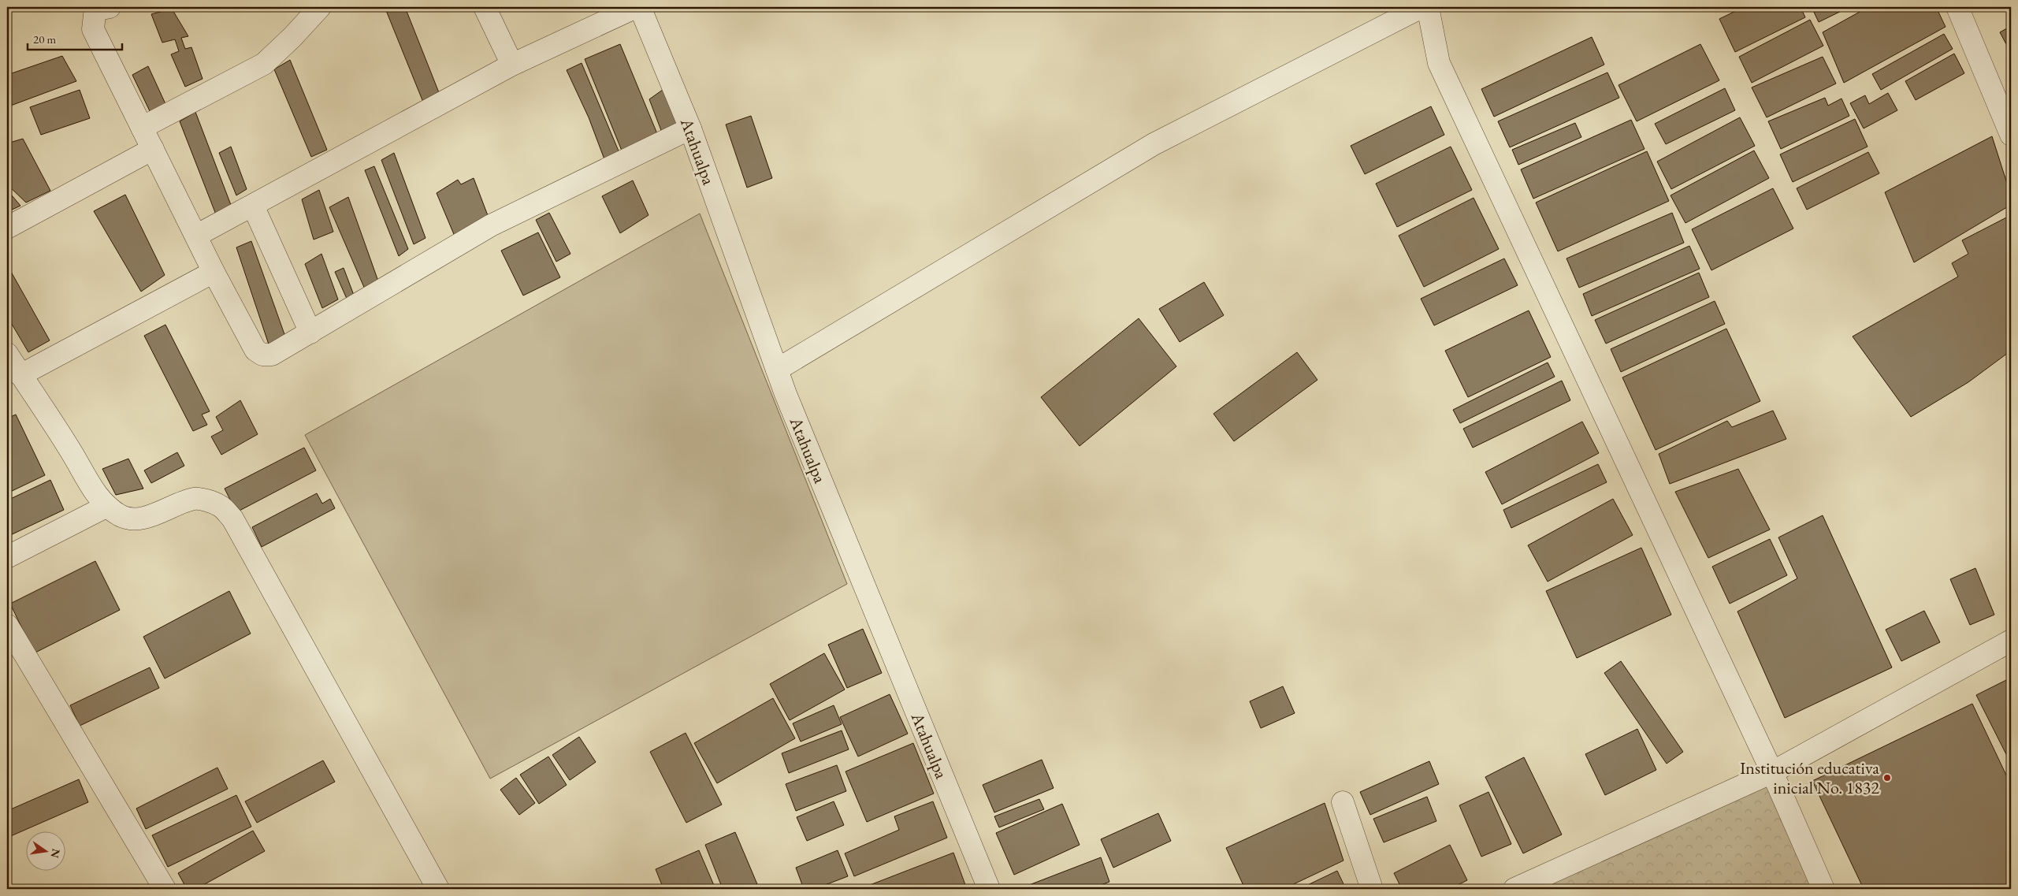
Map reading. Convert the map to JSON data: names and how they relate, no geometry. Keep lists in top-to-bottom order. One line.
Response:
{"streets":{"street":["Atahualpa"]},"places":["Institución educativa inicial No. 1832"],"scale_bar":"20 m","north":"right"}
